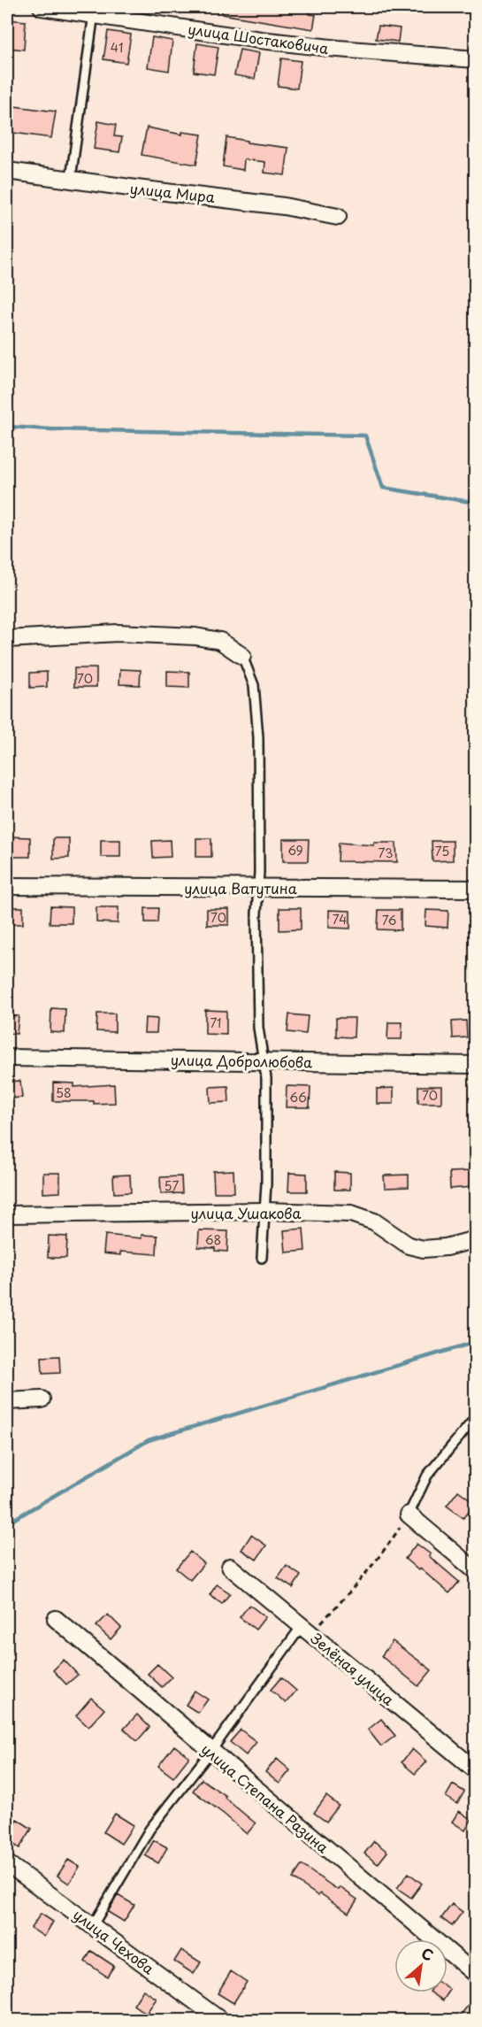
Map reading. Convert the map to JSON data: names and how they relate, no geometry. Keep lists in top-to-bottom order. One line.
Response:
{"streets":{"street":["улица Шостаковича","улица Мира","улица Ватутина","улица Добролюбова","улица Ушакова","Зелёная улица","улица Степана Разина","улица Чехова"]},"house_numbers":["41","70","69","75","73","70","74","76","71","58","70","66","57","68"],"north":"top right"}
